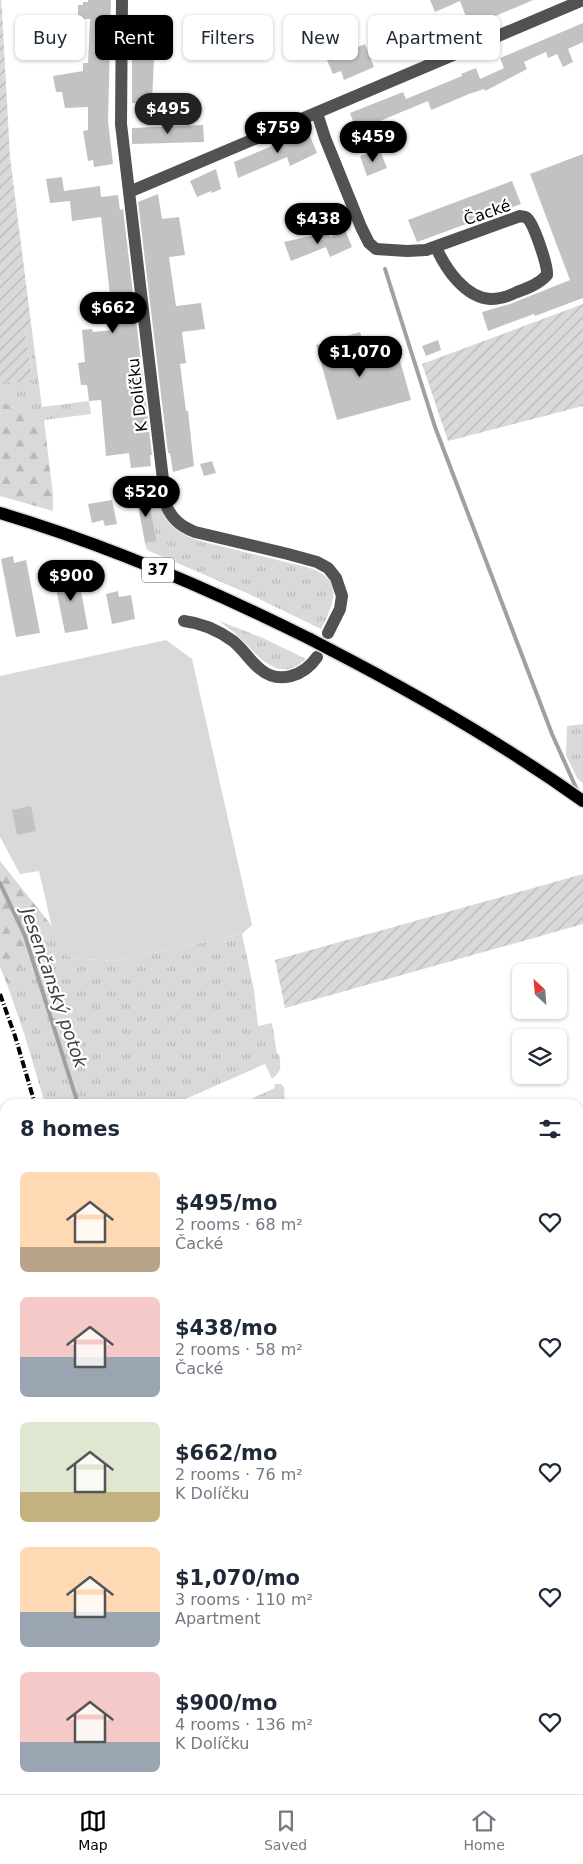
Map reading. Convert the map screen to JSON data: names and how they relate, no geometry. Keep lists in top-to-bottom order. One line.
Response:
{"streets":{"main road":["37"],"street":["Čacké","K Dolíčku"]},"water":["Jesenčanský potok"],"north":"top left","page":{"chip":["Buy","Rent","Filters","New","Apartment"],"price":["$495","$759","$459","$438","$662","$1,070","$520","$900"],"heading":"8 homes","list":[{"name":"$495/mo","note":"2 rooms · 68 m² · Čacké"},{"name":"$438/mo","note":"2 rooms · 58 m² · Čacké"},{"name":"$662/mo","note":"2 rooms · 76 m² · K Dolíčku"},{"name":"$1,070/mo","note":"3 rooms · 110 m² · Apartment"},{"name":"$900/mo","note":"4 rooms · 136 m² · K Dolíčku"}],"tabs":["Map","Saved","Home"]}}
